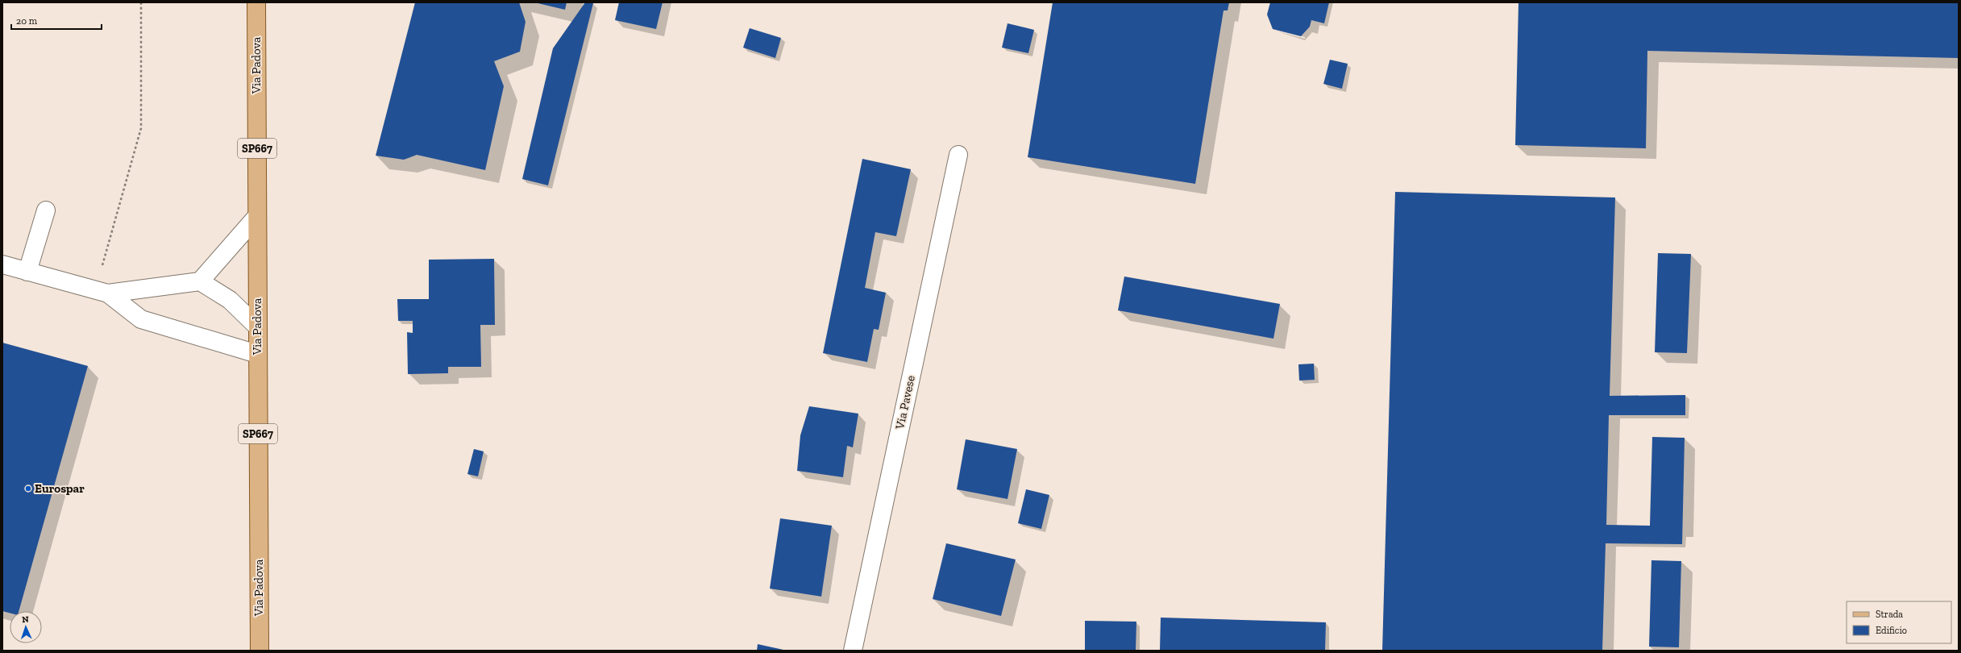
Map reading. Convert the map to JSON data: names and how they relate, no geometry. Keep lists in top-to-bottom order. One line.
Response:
{"streets":{"main road":["Via Padova","SP667"],"street":["Via Pavese"]},"places":["Eurospar"],"legend":["Strada","Edificio"],"scale_bar":"20 m","north":"top"}
